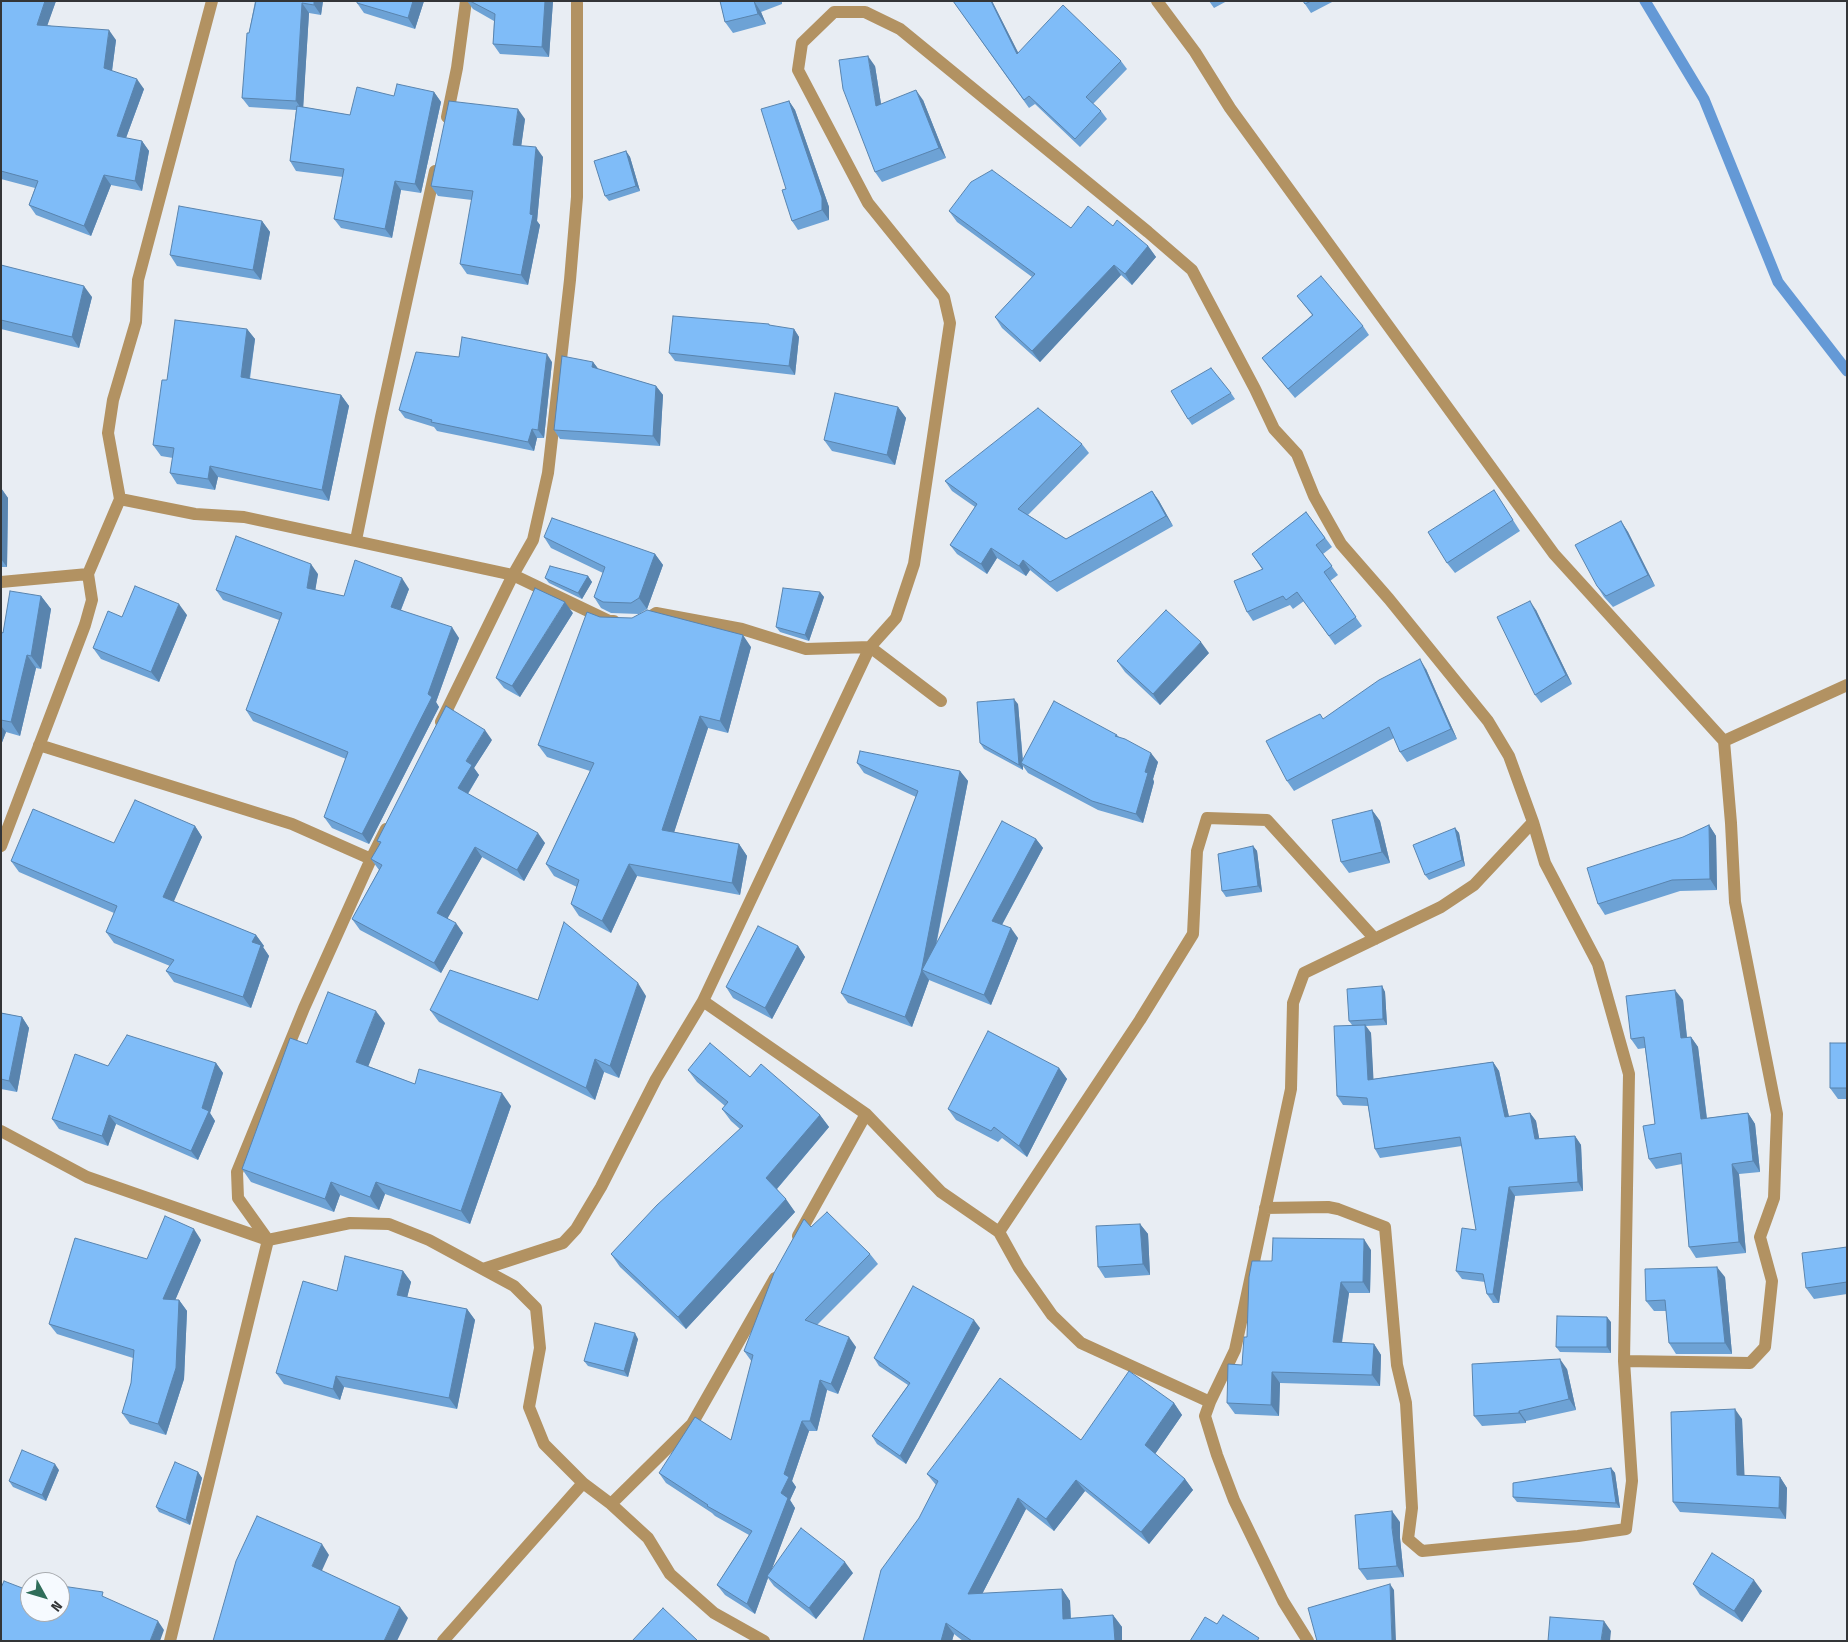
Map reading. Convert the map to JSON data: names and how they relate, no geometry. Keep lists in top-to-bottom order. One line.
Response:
{"north":"bottom right"}
